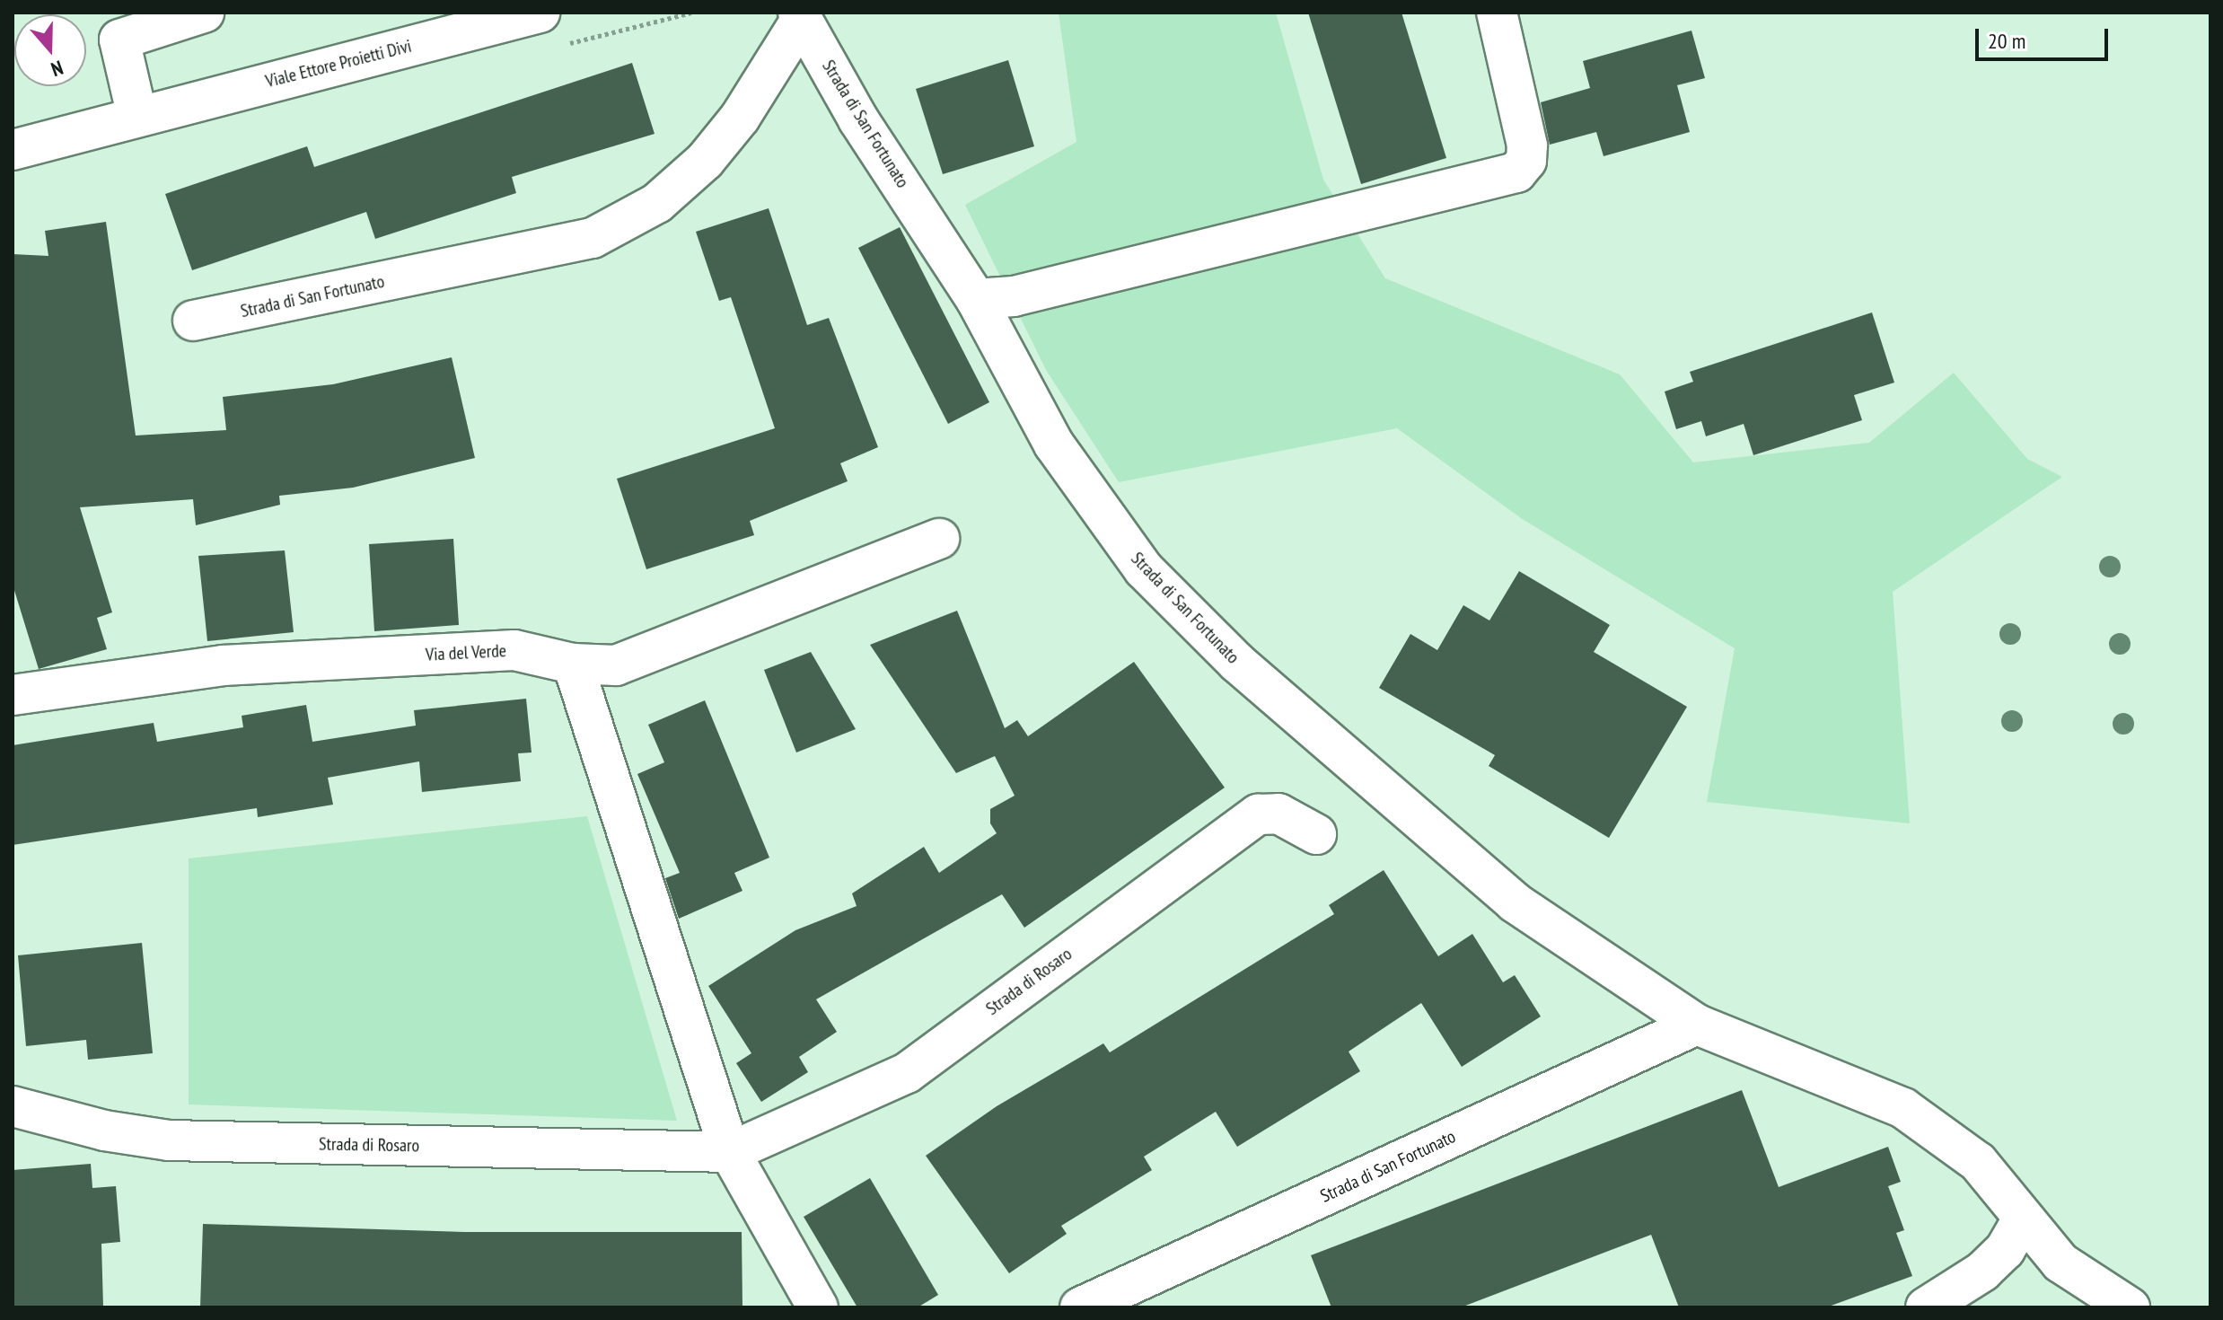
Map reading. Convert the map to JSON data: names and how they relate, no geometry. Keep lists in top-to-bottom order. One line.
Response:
{"streets":{"street":["Viale Ettore Proietti Divi","Strada di San Fortunato","Via del Verde","Strada di Rosaro"]},"scale_bar":"20 m","north":"bottom"}
